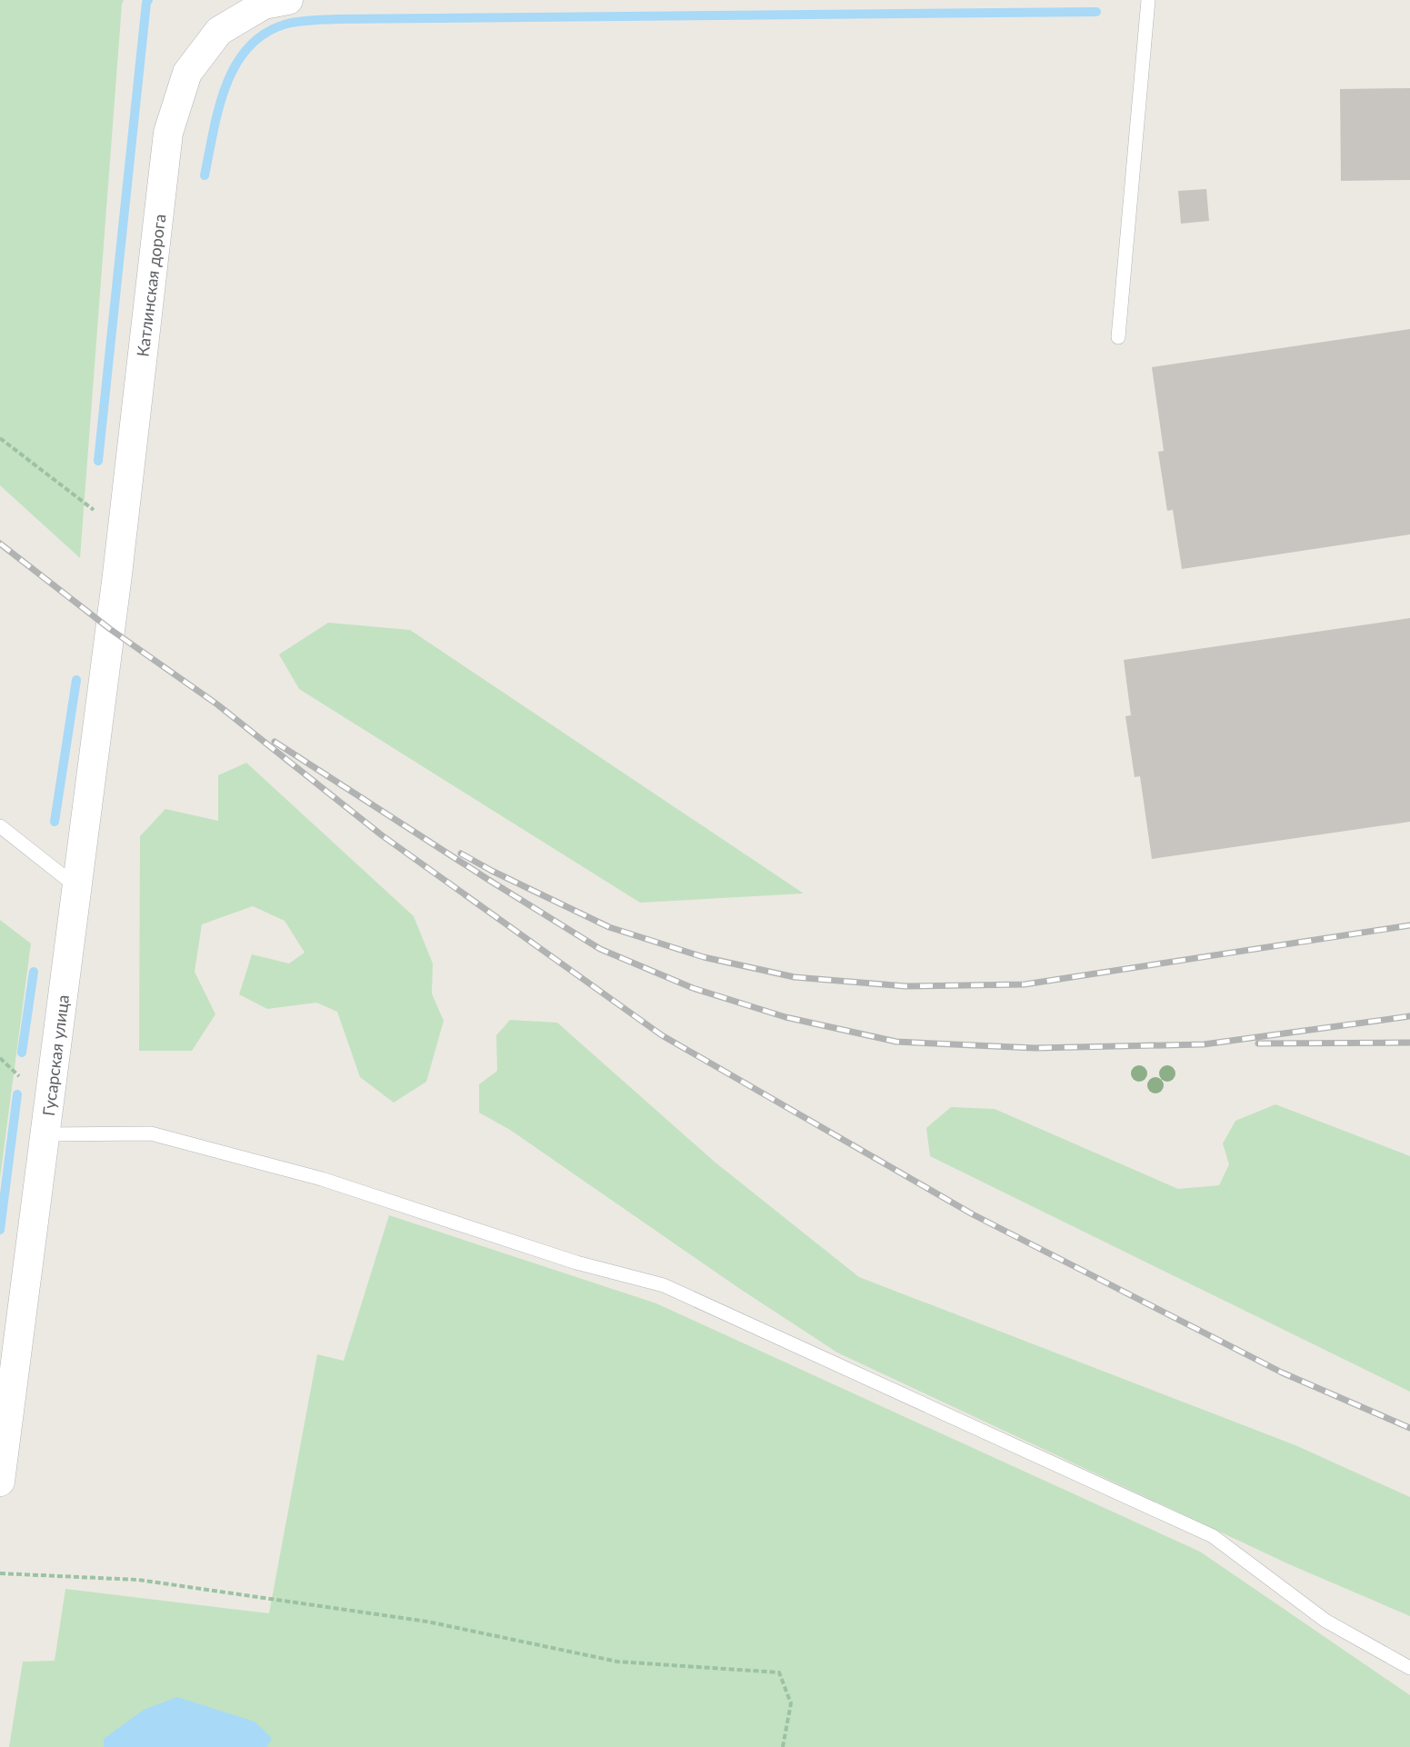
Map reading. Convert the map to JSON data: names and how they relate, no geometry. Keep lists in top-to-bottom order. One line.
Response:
{"streets":{"street":["Катлинская дорога","Гусарская улица"]},"crossings":[["Катлинская дорога","Гусарская улица"]]}
